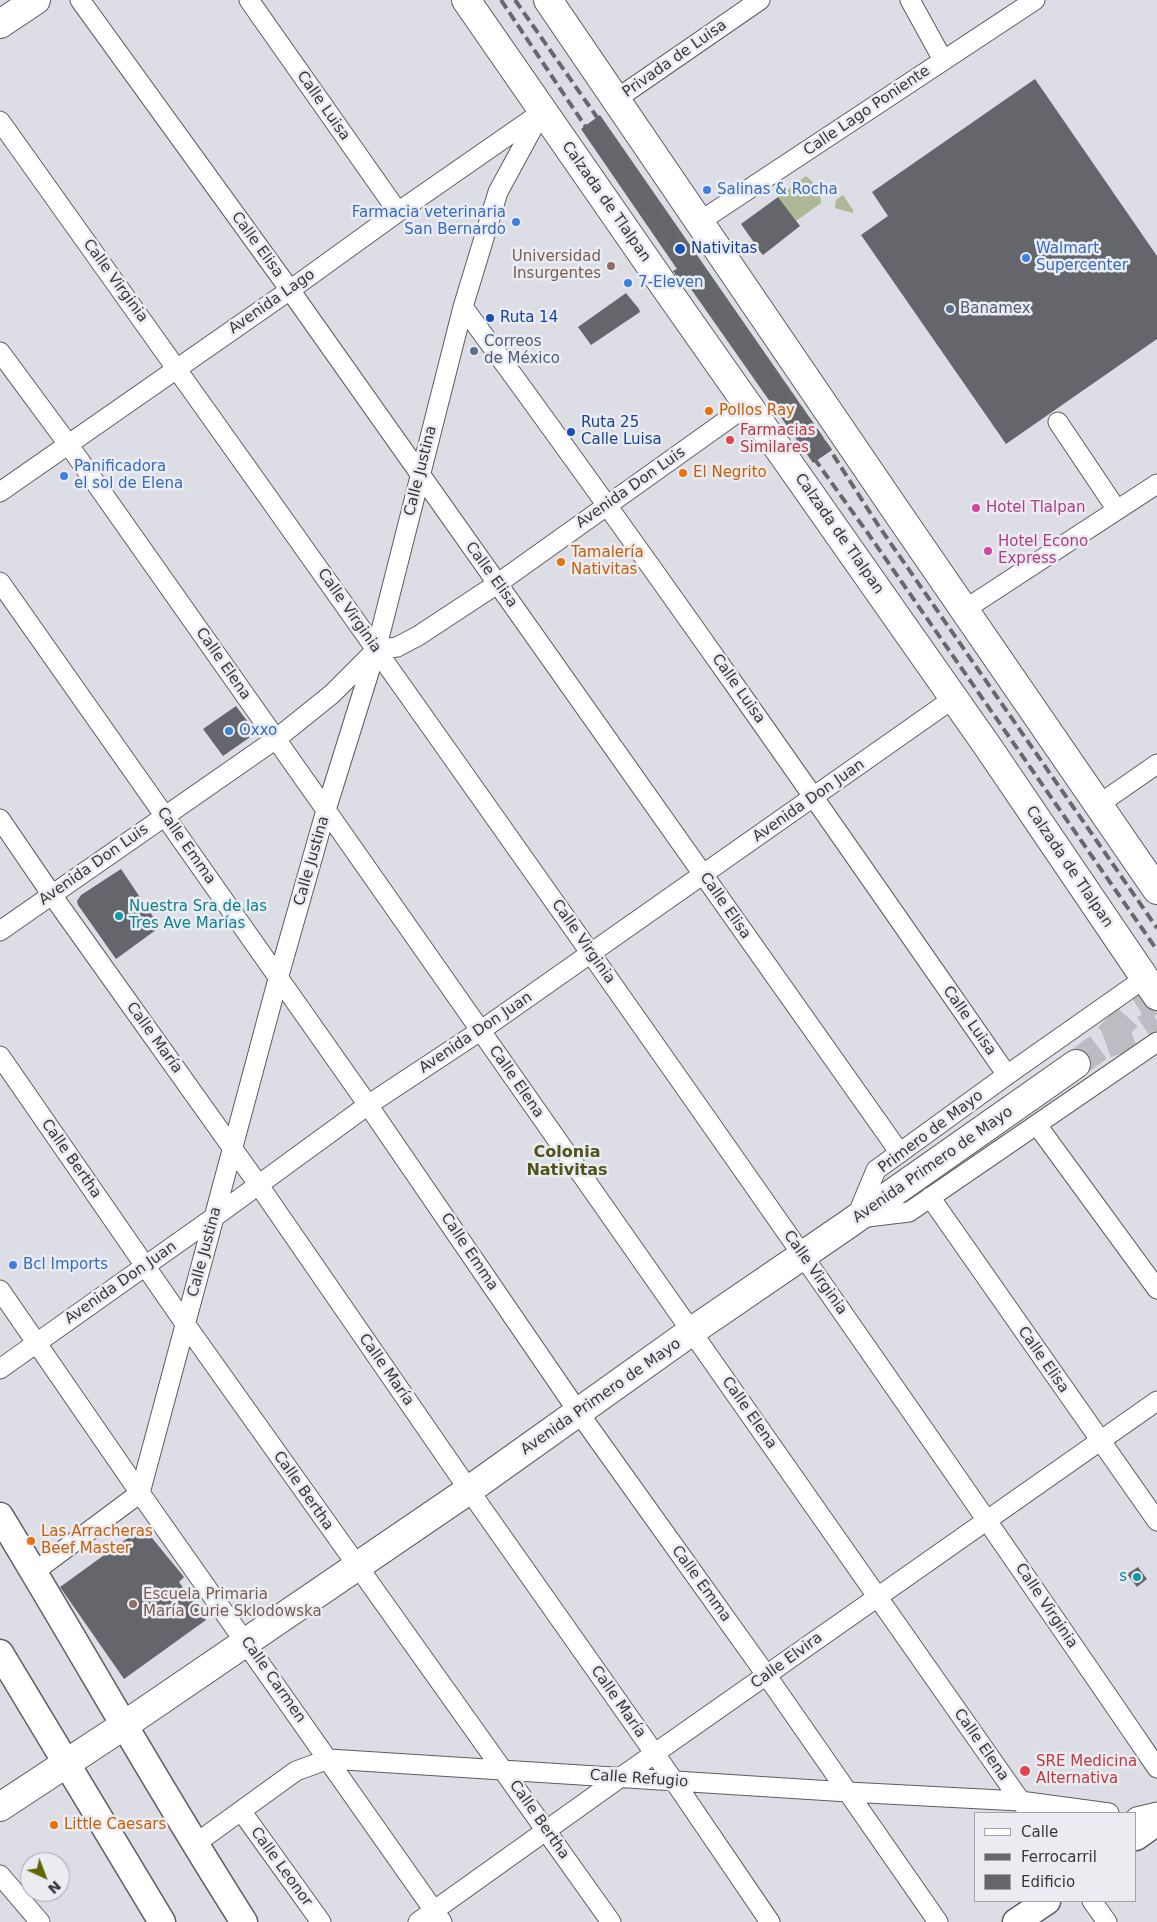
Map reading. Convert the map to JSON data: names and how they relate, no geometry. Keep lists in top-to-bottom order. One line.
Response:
{"streets":{"main road":["Calzada de Tlalpan","Avenida Primero de Mayo"],"street":["Privada de Luisa","Calle Luisa","Calle Lago Poniente","Calle Elisa","Calle Virginia","Avenida Lago","Calle Justina","Avenida Don Luis","Calle Elena","Avenida Don Juan","Calle Emma","Calle María","Primero de Mayo","Calle Bertha","Calle Elvira","Calle Carmen","Calle Refugio","Calle Leonor"]},"crossings":[["Calle Luisa","Avenida Lago"],["Calle Luisa","Calle Justina"],["Calle Luisa","Avenida Don Luis"],["Calle Luisa","Avenida Don Juan"],["Calle Luisa","Primero de Mayo"],["Calzada de Tlalpan","Avenida Lago"],["Calzada de Tlalpan","Calle Justina"],["Calzada de Tlalpan","Avenida Don Luis"],["Calzada de Tlalpan","Avenida Don Juan"],["Calzada de Tlalpan","Primero de Mayo"],["Calle Elisa","Avenida Lago"],["Calle Elisa","Calle Justina"],["Calle Elisa","Avenida Don Luis"],["Calle Elisa","Avenida Don Juan"],["Calle Elisa","Primero de Mayo"],["Calle Elisa","Calle Elvira"],["Calle Virginia","Avenida Lago"],["Calle Virginia","Calle Justina"],["Calle Virginia","Avenida Don Luis"],["Calle Virginia","Avenida Don Juan"],["Calle Virginia","Avenida Primero de Mayo"],["Calle Virginia","Calle Elvira"],["Avenida Lago","Calle Justina"],["Avenida Lago","Calle Elena"],["Calle Justina","Avenida Don Luis"],["Calle Justina","Calle Elena"],["Calle Justina","Avenida Don Juan"],["Calle Justina","Calle Emma"],["Calle Justina","Calle María"],["Calle Justina","Calle Bertha"],["Calle Justina","Calle Carmen"],["Avenida Don Luis","Calle Elena"],["Avenida Don Luis","Calle Emma"],["Avenida Don Luis","Calle María"],["Calle Elena","Avenida Don Juan"],["Calle Elena","Avenida Primero de Mayo"],["Calle Elena","Calle Elvira"],["Calle Elena","Calle Refugio"],["Avenida Don Juan","Calle Emma"],["Avenida Don Juan","Calle María"],["Avenida Don Juan","Calle Bertha"],["Avenida Don Juan","Calle Carmen"],["Calle Emma","Avenida Primero de Mayo"],["Calle Emma","Calle Elvira"],["Calle Emma","Calle Refugio"],["Calle María","Avenida Primero de Mayo"],["Calle María","Calle Elvira"],["Calle María","Calle Refugio"],["Primero de Mayo","Avenida Primero de Mayo"],["Calle Bertha","Avenida Primero de Mayo"],["Calle Bertha","Calle Elvira"],["Calle Bertha","Calle Refugio"],["Avenida Primero de Mayo","Calle Carmen"],["Calle Elvira","Calle Carmen"],["Calle Elvira","Calle Refugio"],["Calle Carmen","Calle Refugio"],["Calle Refugio","Calle Leonor"]],"districts":["Colonia Nativitas"],"places":["Salinas & Rocha","Farmacia veterinaria San Bernardo","Nativitas","Walmart Supercenter","Universidad Insurgentes","7-Eleven","Banamex","Ruta 14","Correos de México","Pollos Ray","Ruta 25 Calle Luisa","Farmacias Similares","El Negrito","Panificadora el sol de Elena","Hotel Tlalpan","Hotel Econo Express","Tamalería Nativitas","Oxxo","Nuestra Sra de las Tres Ave Marías","Bcl Imports","Las Arracheras Beef Master","s","Escuela Primaria María Curie Sklodowska","SRE Medicina Alternativa","Little Caesars"],"legend":["Calle","Ferrocarril","Edificio"],"north":"bottom right"}
